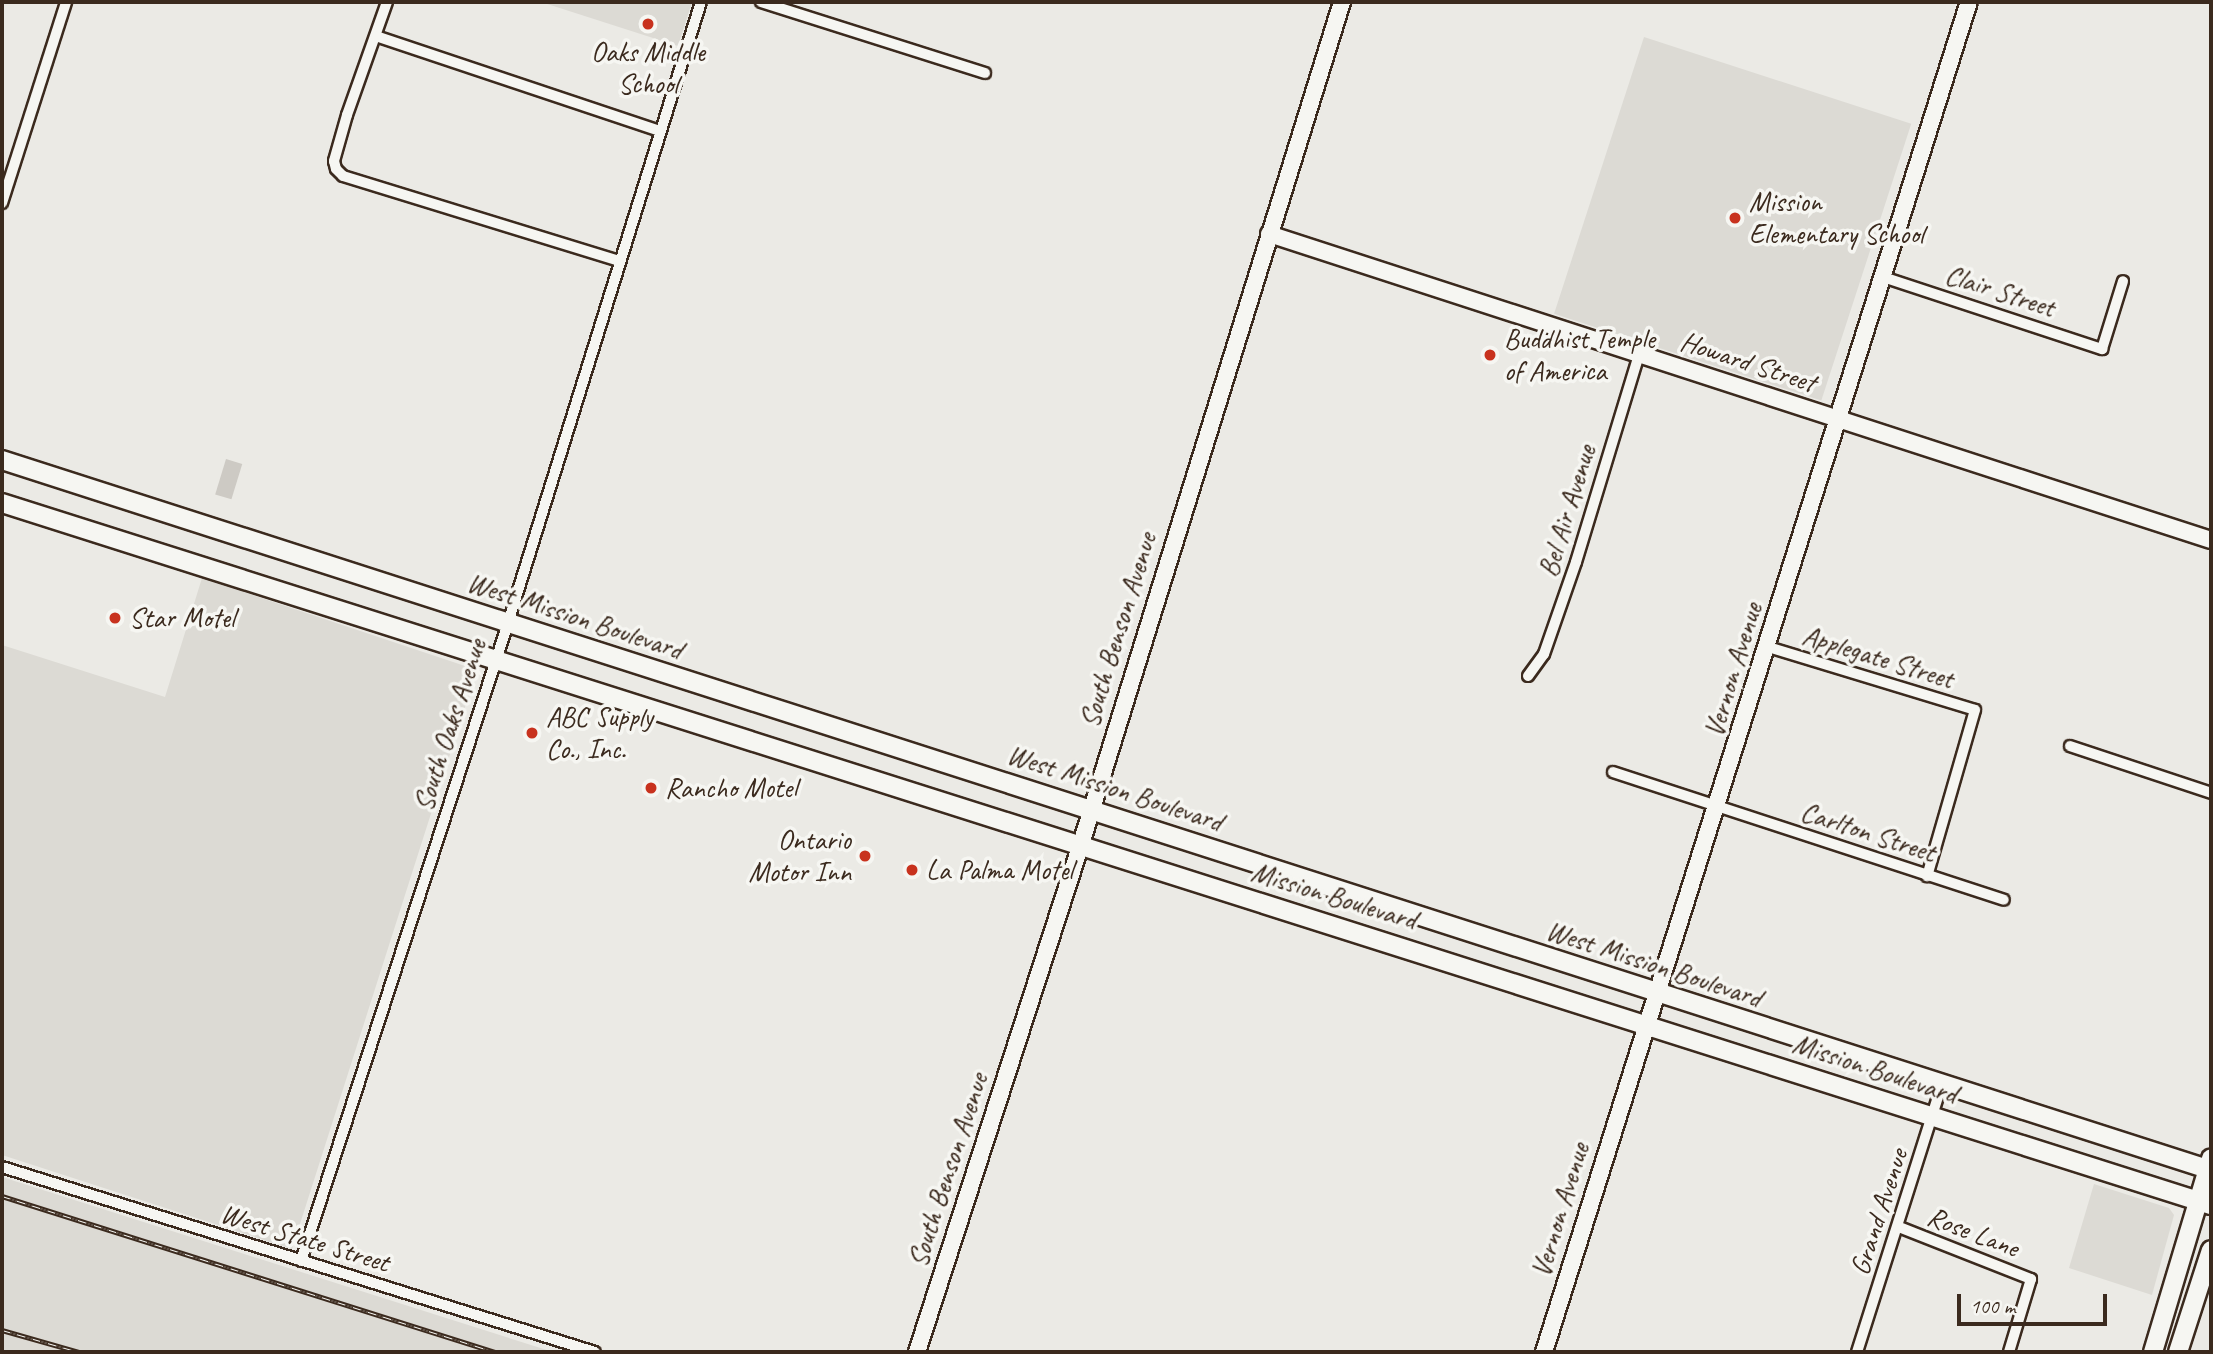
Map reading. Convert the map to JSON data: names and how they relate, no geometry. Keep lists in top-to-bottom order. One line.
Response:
{"streets":{"main road":["West Mission Boulevard","Mission Boulevard"],"street":["Clair Street","Howard Street","Bel Air Avenue","South Benson Avenue","Applegate Street","Vernon Avenue","South Oaks Avenue","Carlton Street","Grand Avenue","Rose Lane","West State Street"]},"crossings":[["Clair Street","Vernon Avenue"],["Howard Street","Bel Air Avenue"],["Howard Street","South Benson Avenue"],["Howard Street","Vernon Avenue"],["West Mission Boulevard","South Benson Avenue"],["West Mission Boulevard","Vernon Avenue"],["West Mission Boulevard","South Oaks Avenue"],["West Mission Boulevard","Grand Avenue"],["South Benson Avenue","Mission Boulevard"],["Applegate Street","Vernon Avenue"],["Applegate Street","Carlton Street"],["Vernon Avenue","Carlton Street"],["Vernon Avenue","Mission Boulevard"],["South Oaks Avenue","West State Street"],["Mission Boulevard","Grand Avenue"],["Grand Avenue","Rose Lane"]],"places":["Oaks Middle School","Mission Elementary School","Buddhist Temple of America","Star Motel","ABC Supply Co., Inc.","Rancho Motel","Ontario Motor Inn","La Palma Motel"],"scale_bar":"100 m"}
